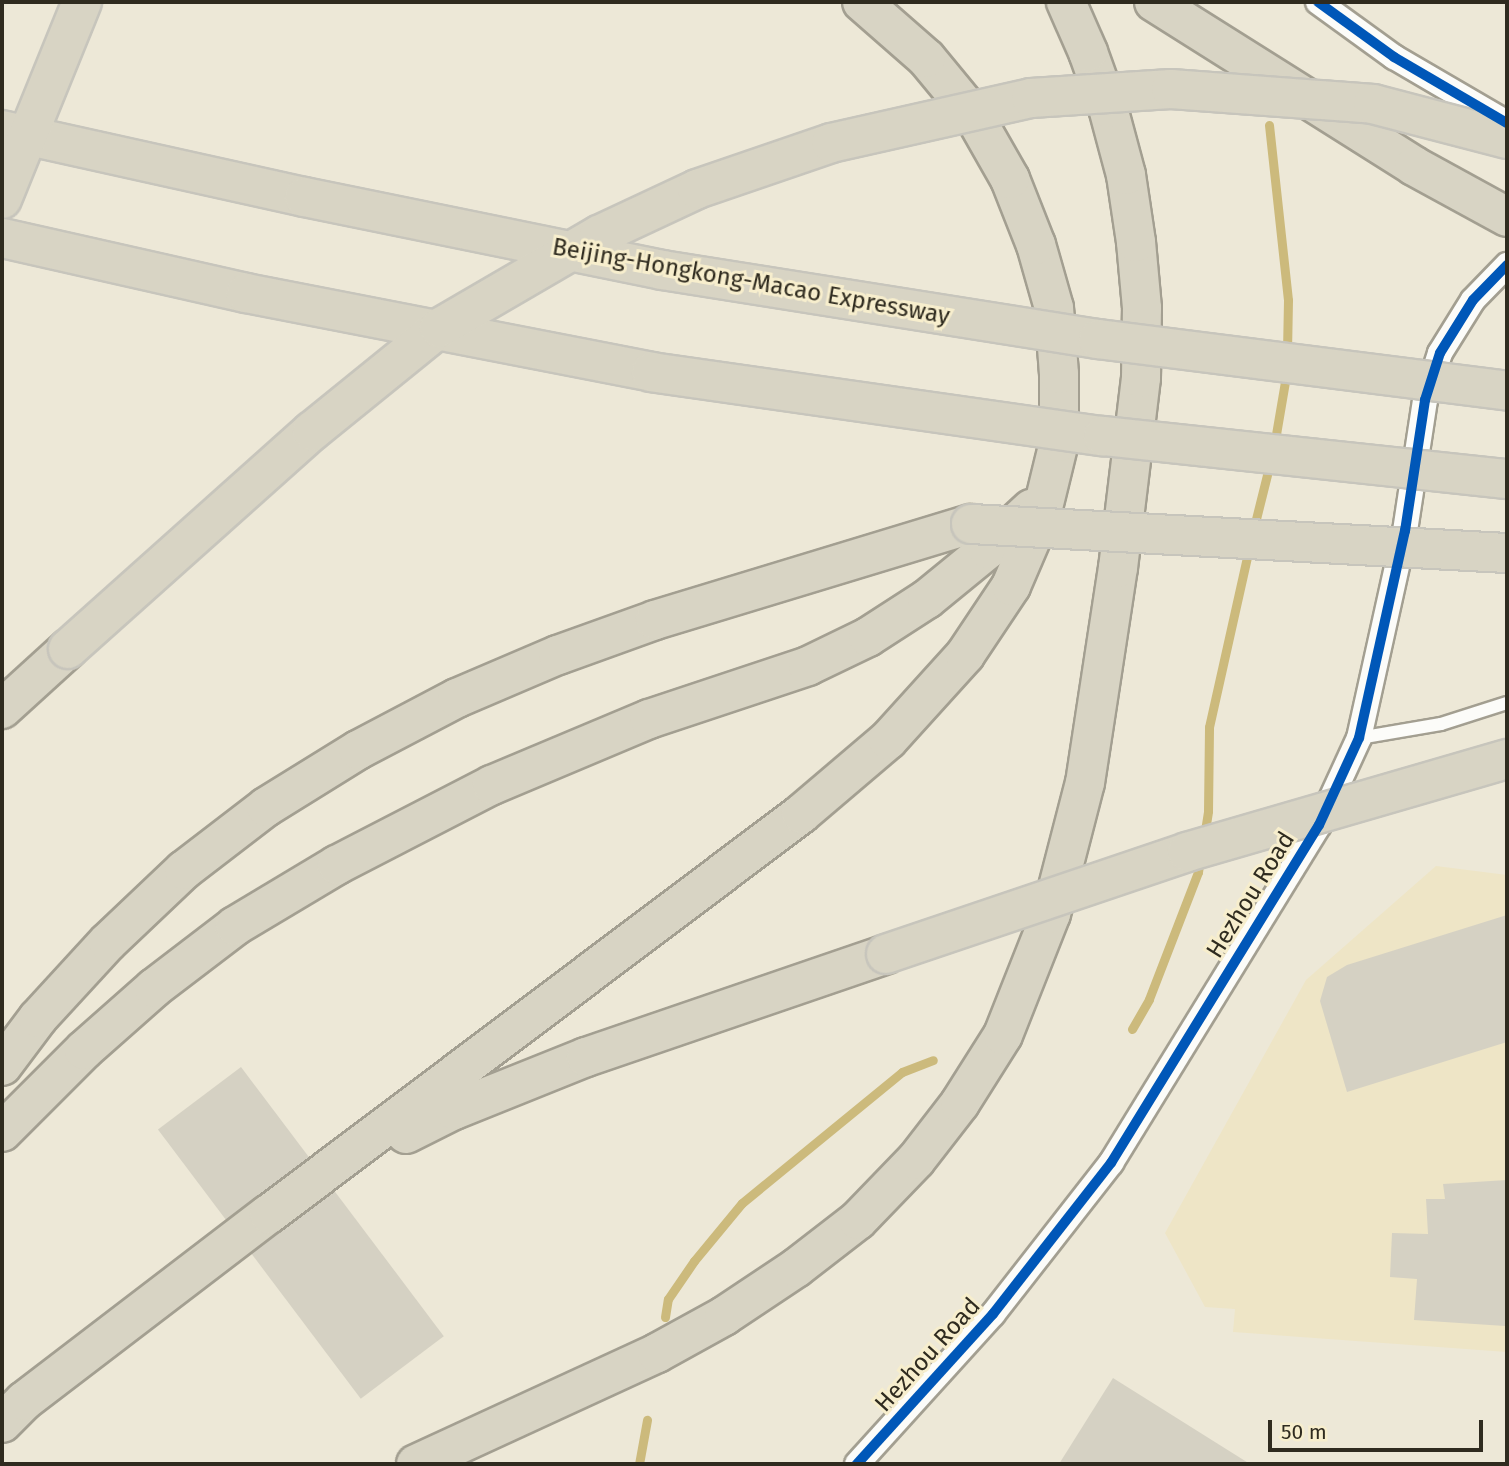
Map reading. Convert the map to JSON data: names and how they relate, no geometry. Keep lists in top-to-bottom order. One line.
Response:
{"streets":{"highway":["Beijing-Hongkong-Macao Expressway"],"street":["Hezhou Road"]},"scale_bar":"50 m"}
